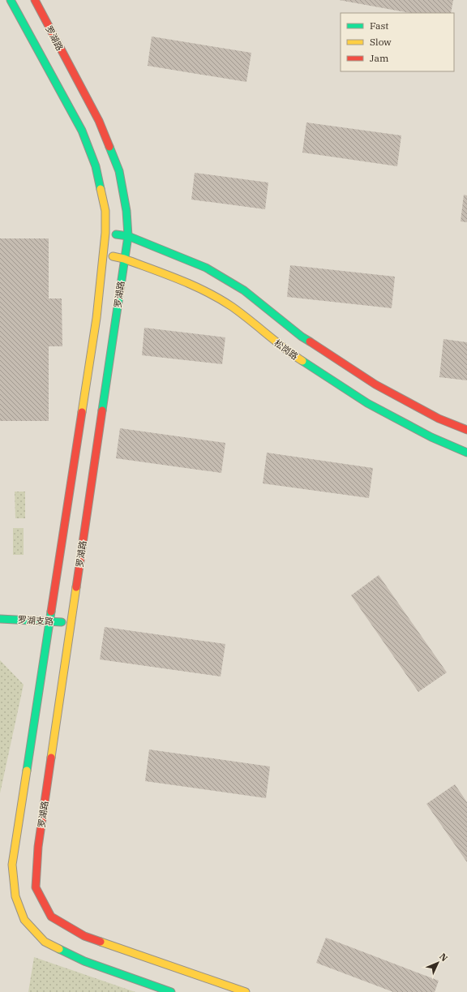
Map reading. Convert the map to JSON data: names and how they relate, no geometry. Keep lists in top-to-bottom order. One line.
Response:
{"streets":{"street":["罗湖路","松岗路","罗湖支路"]},"crossings":[["罗湖路","松岗路"],["罗湖路","罗湖支路"]],"legend":["Fast","Slow","Jam"],"north":"top right"}
